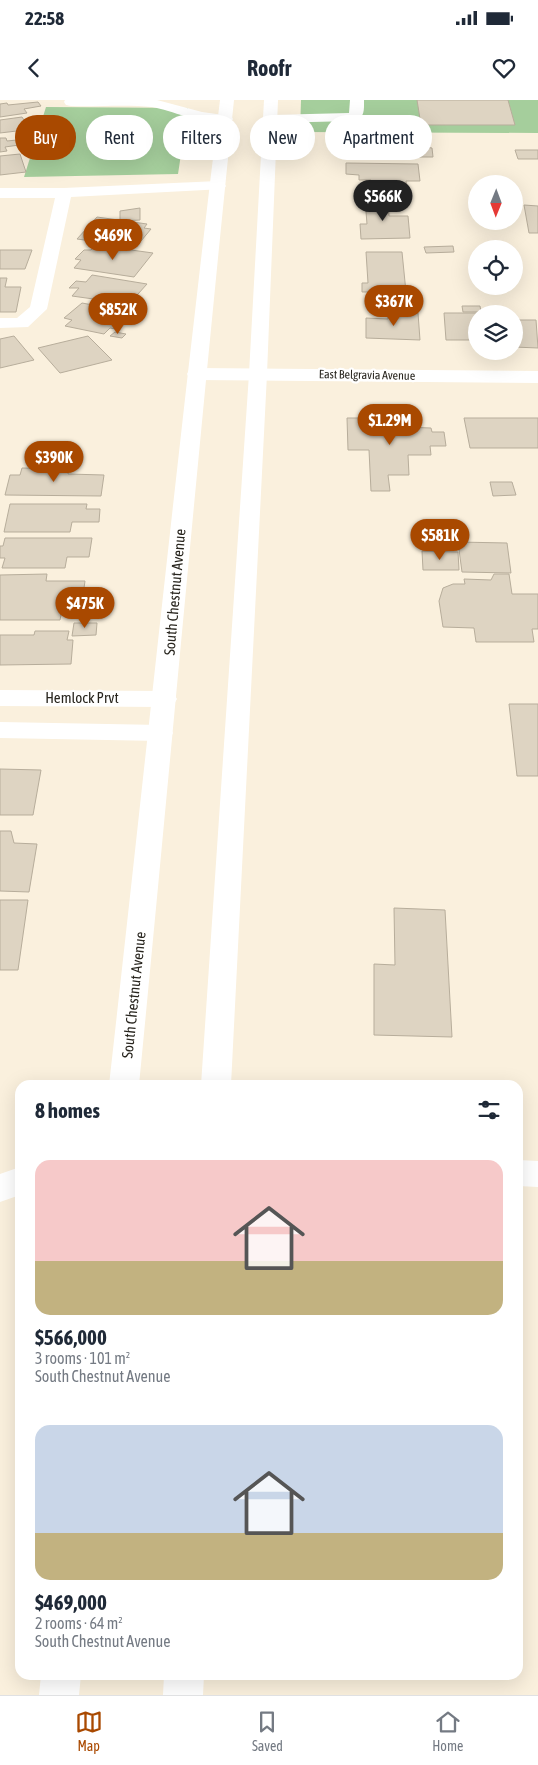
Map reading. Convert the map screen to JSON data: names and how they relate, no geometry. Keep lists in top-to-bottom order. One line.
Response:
{"streets":{"main road":["East Belgravia Avenue","South Chestnut Avenue","Hemlock Prvt"]},"crossings":[["East Belgravia Avenue","South Chestnut Avenue"],["South Chestnut Avenue","Hemlock Prvt"]],"north":"bottom","page":{"status":"22:58","header":"Roofr","chip":["Buy","Rent","Filters","New","Apartment"],"price":["$566K","$469K","$367K","$852K","$1.29M","$390K","$581K","$475K"],"heading":"8 homes","list":[{"name":"$566,000","note":"3 rooms · 101 m² · South Chestnut Avenue"},{"name":"$469,000","note":"2 rooms · 64 m² · South Chestnut Avenue"}],"tabs":["Map","Saved","Home"]}}
